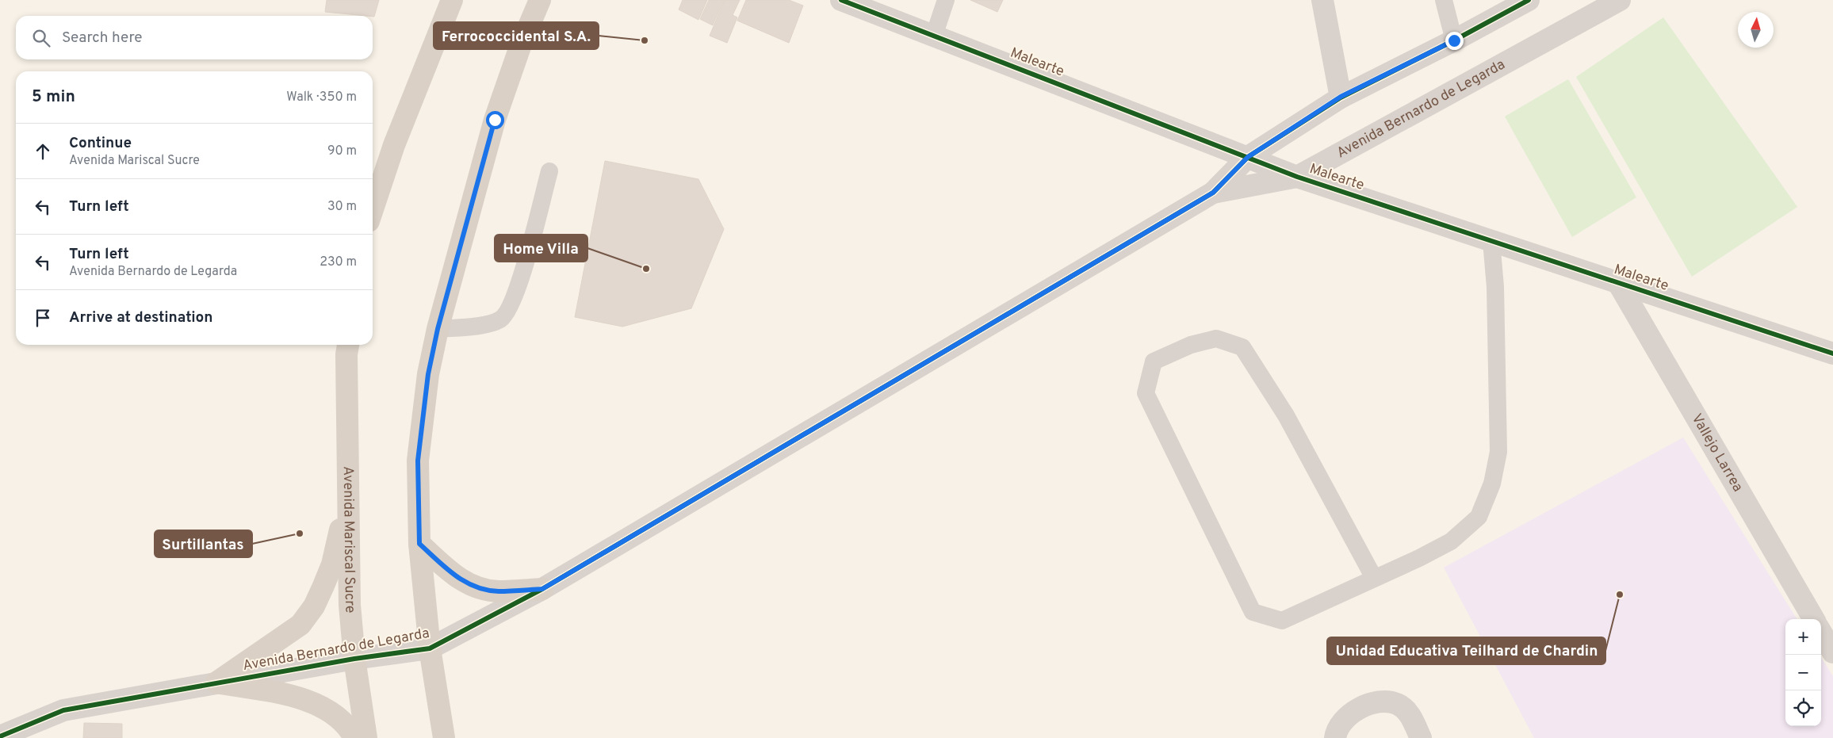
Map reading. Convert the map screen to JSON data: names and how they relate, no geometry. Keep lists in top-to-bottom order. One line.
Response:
{"streets":{"main road":["Avenida Mariscal Sucre"],"street":["Malearte","Avenida Bernardo de Legarda","Vallejo Larrea"]},"crossings":[["Malearte","Avenida Bernardo de Legarda"],["Malearte","Vallejo Larrea"],["Avenida Bernardo de Legarda","Avenida Mariscal Sucre"]],"places":["Ferrococcidental S.A.","Home Villa","Surtillantas","Unidad Educativa Teilhard de Chardin"],"north":"top","page":{"search":"Search here","heading":["5 min","Walk · 350 m"],"list":[["Continue","Avenida Mariscal Sucre","90 m"],["Turn left","30 m"],["Turn left","Avenida Bernardo de Legarda","230 m"],"Arrive at destination"],"map_buttons":["+","−"]}}
